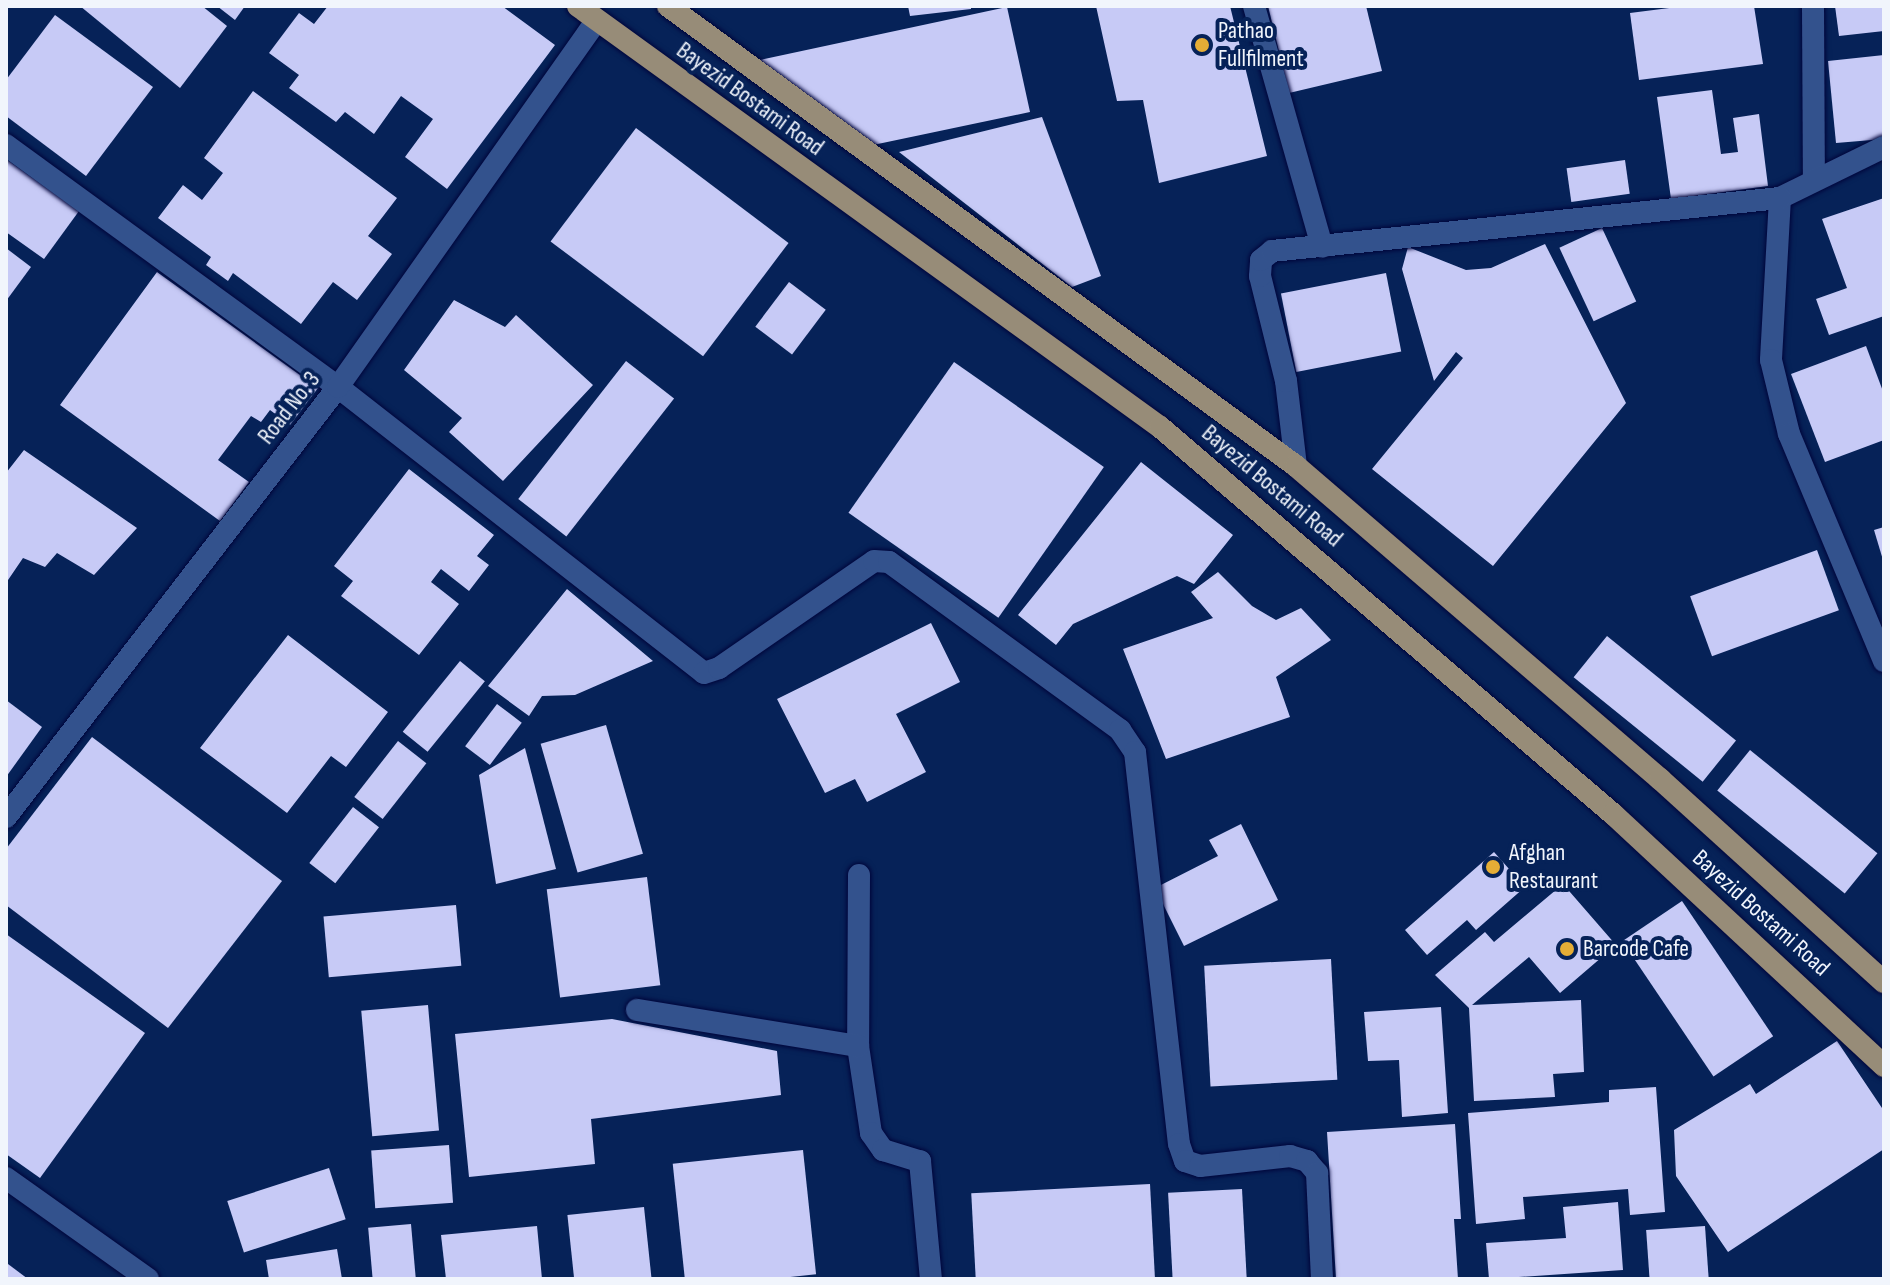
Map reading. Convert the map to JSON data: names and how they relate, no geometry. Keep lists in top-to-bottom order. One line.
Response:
{"streets":{"main road":["Bayezid Bostami Road"],"street":["Road No. 3"]},"crossings":[["Bayezid Bostami Road","Road No. 3"]],"places":["Pathao Fullfilment","Afghan Restaurant","Barcode Cafe"]}
